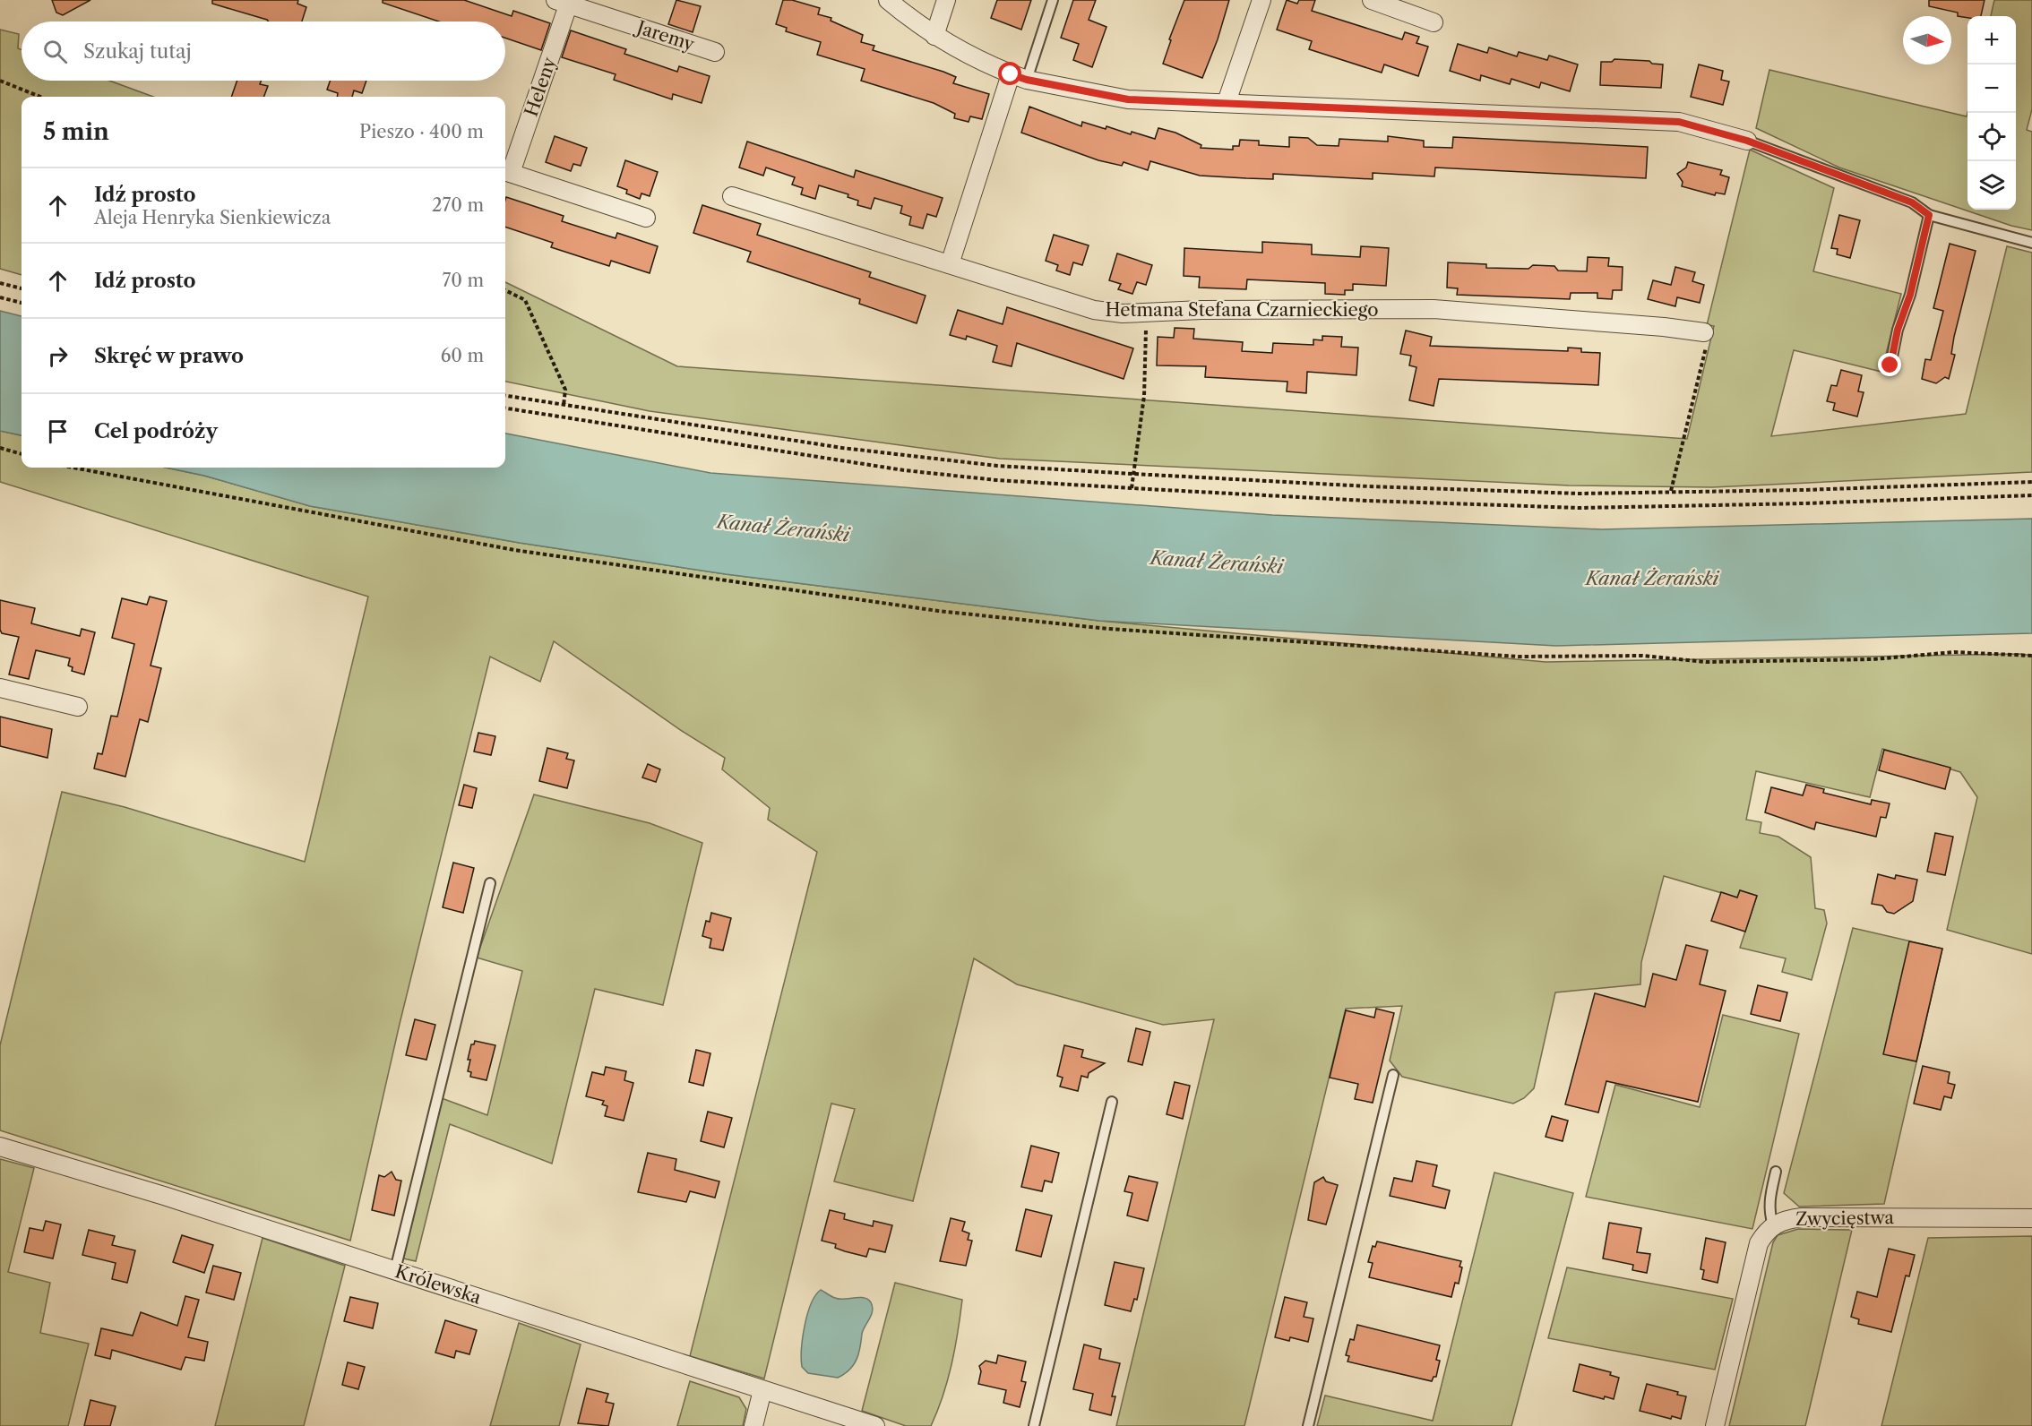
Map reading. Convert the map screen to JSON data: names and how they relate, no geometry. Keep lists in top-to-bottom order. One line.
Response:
{"streets":{"street":["Jaremy","Heleny","Hetmana Stefana Czarnieckiego","Zwycięstwa","Królewska"]},"crossings":[["Jaremy","Heleny"]],"water":["Kanał Żerański"],"north":"right","page":{"map_buttons":["+","−"],"search":"Szukaj tutaj","heading":["5 min","Pieszo · 400 m"],"list":[["Idź prosto","Aleja Henryka Sienkiewicza","270 m"],["Idź prosto","70 m"],["Skręć w prawo","60 m"],"Cel podróży"]}}
